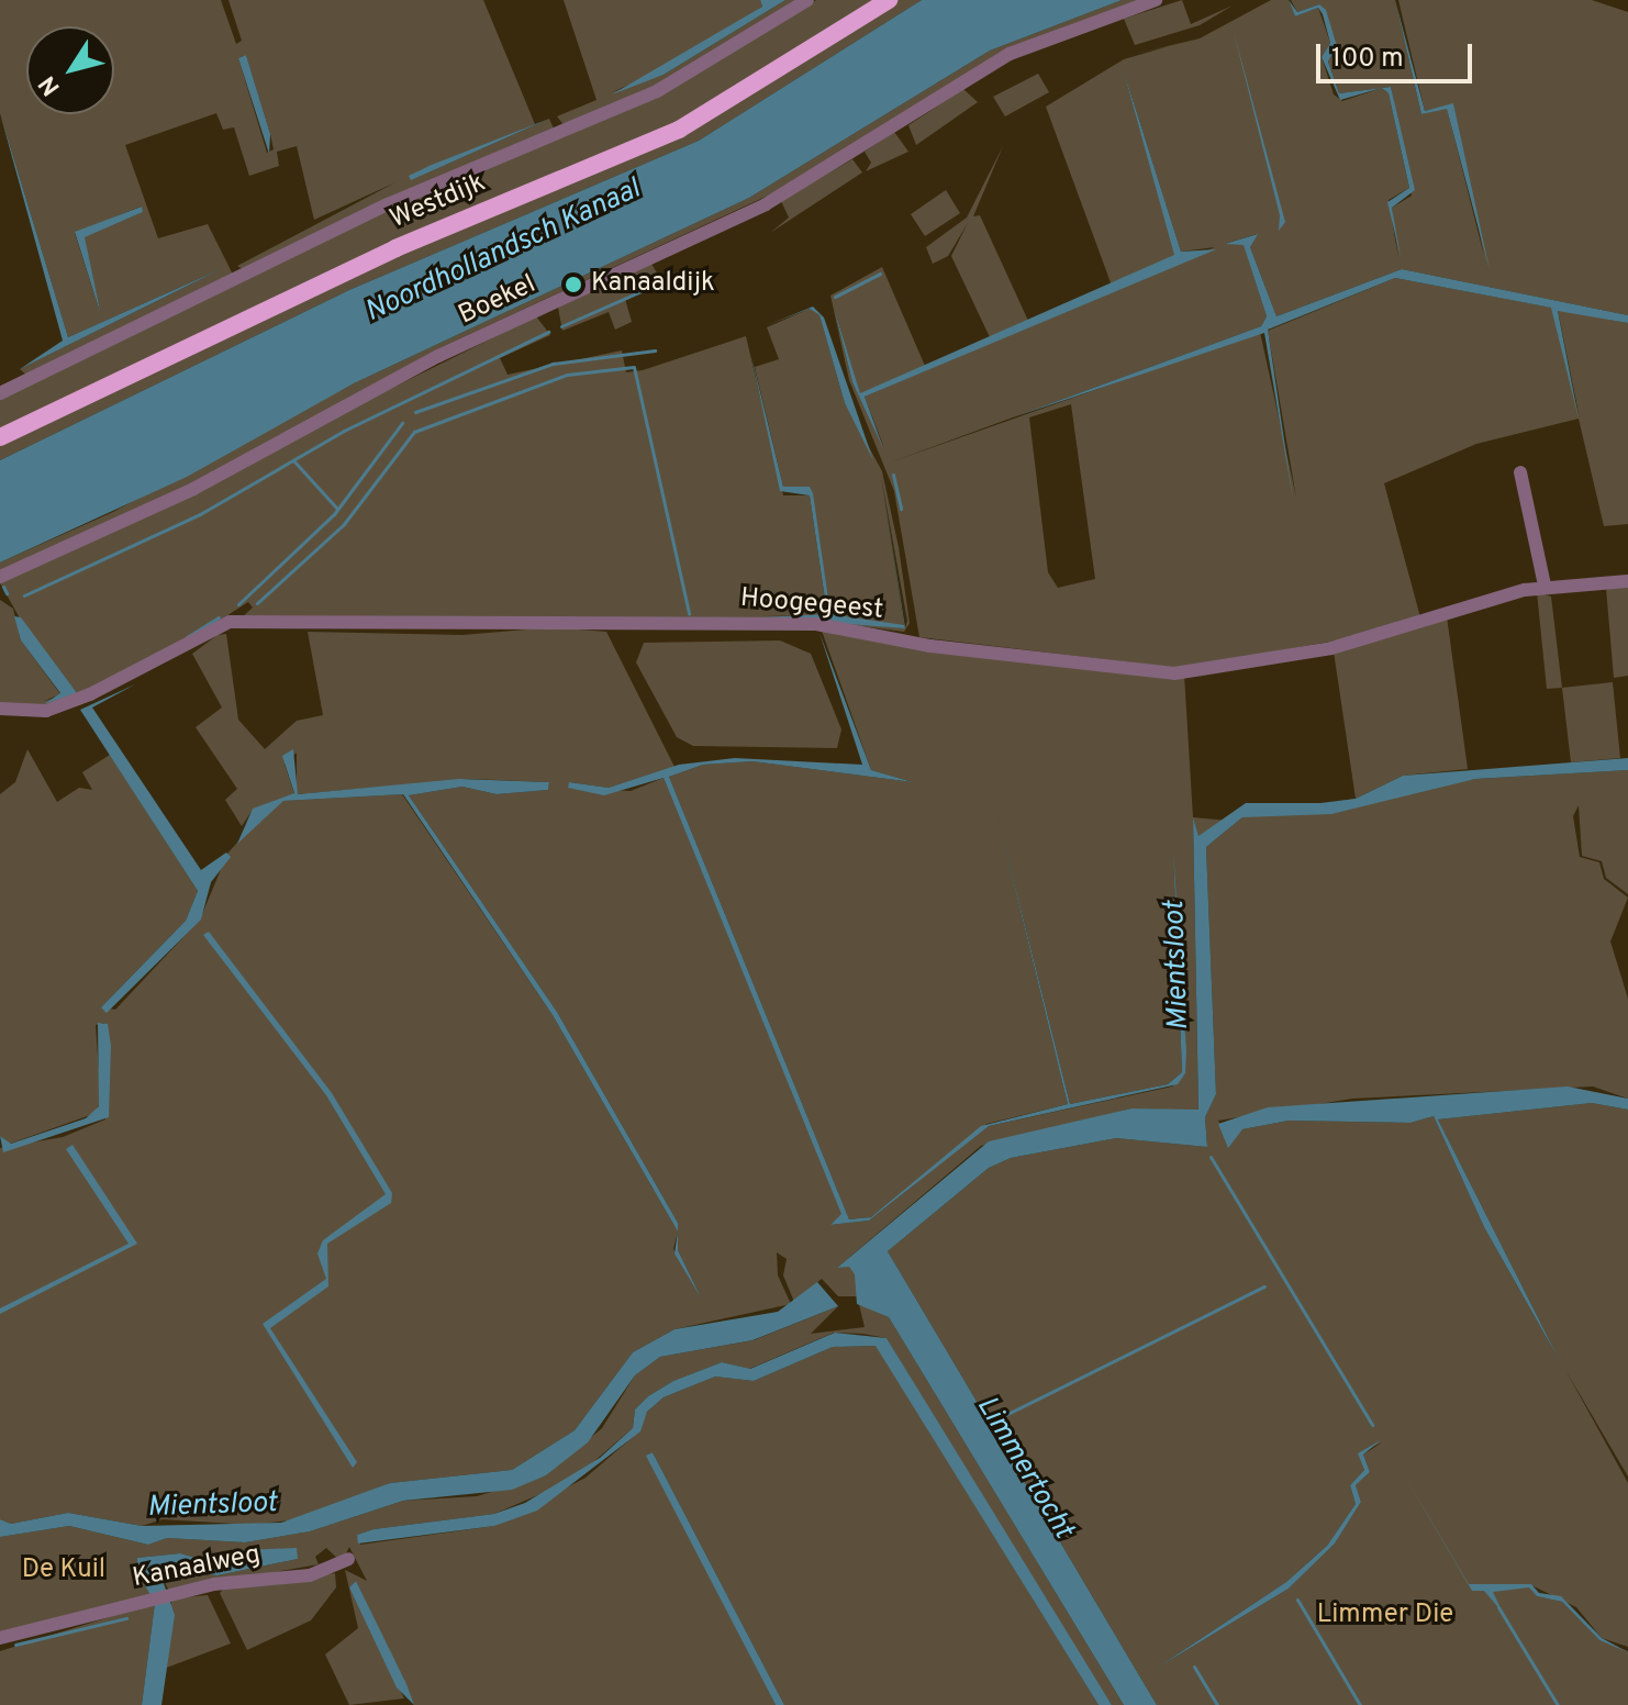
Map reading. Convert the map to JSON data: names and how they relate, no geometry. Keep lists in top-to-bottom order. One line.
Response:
{"streets":{"main road":["Westdijk"],"street":["Boekel","Hoogegeest","Kanaalweg"]},"water":["Noordhollandsch Kanaal","Mientsloot","Limmertocht"],"parks":["De Kuil","Limmer Die"],"places":["Kanaaldijk"],"scale_bar":"100 m","north":"bottom left"}
